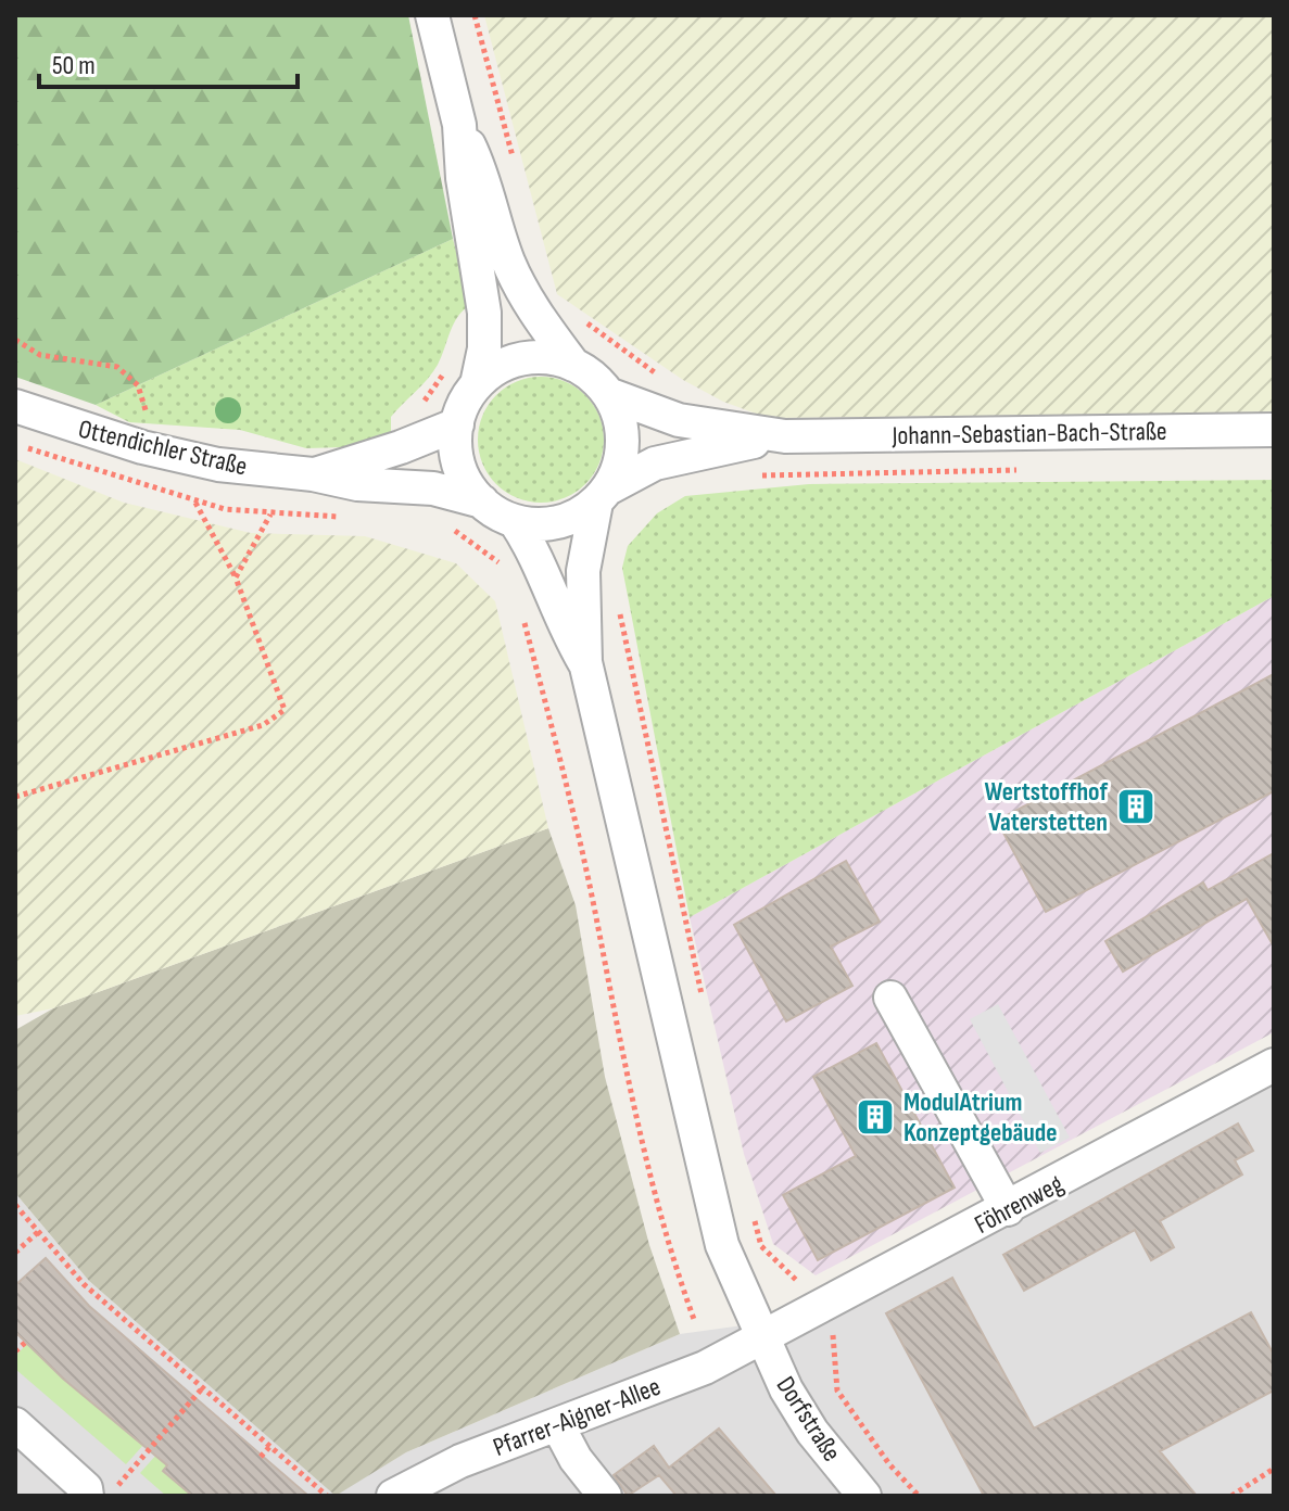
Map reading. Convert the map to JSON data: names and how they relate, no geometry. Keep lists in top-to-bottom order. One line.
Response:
{"streets":{"street":["Johann-Sebastian-Bach-Straße","Ottendichler Straße","Föhrenweg","Pfarrer-Aigner-Allee","Dorfstraße"]},"crossings":[["Johann-Sebastian-Bach-Straße","Ottendichler Straße"],["Föhrenweg","Pfarrer-Aigner-Allee"],["Föhrenweg","Dorfstraße"],["Pfarrer-Aigner-Allee","Dorfstraße"]],"places":{"building":["Wertstoffhof Vaterstetten","ModulAtrium Konzeptgebäude"]},"scale_bar":"50 m"}
